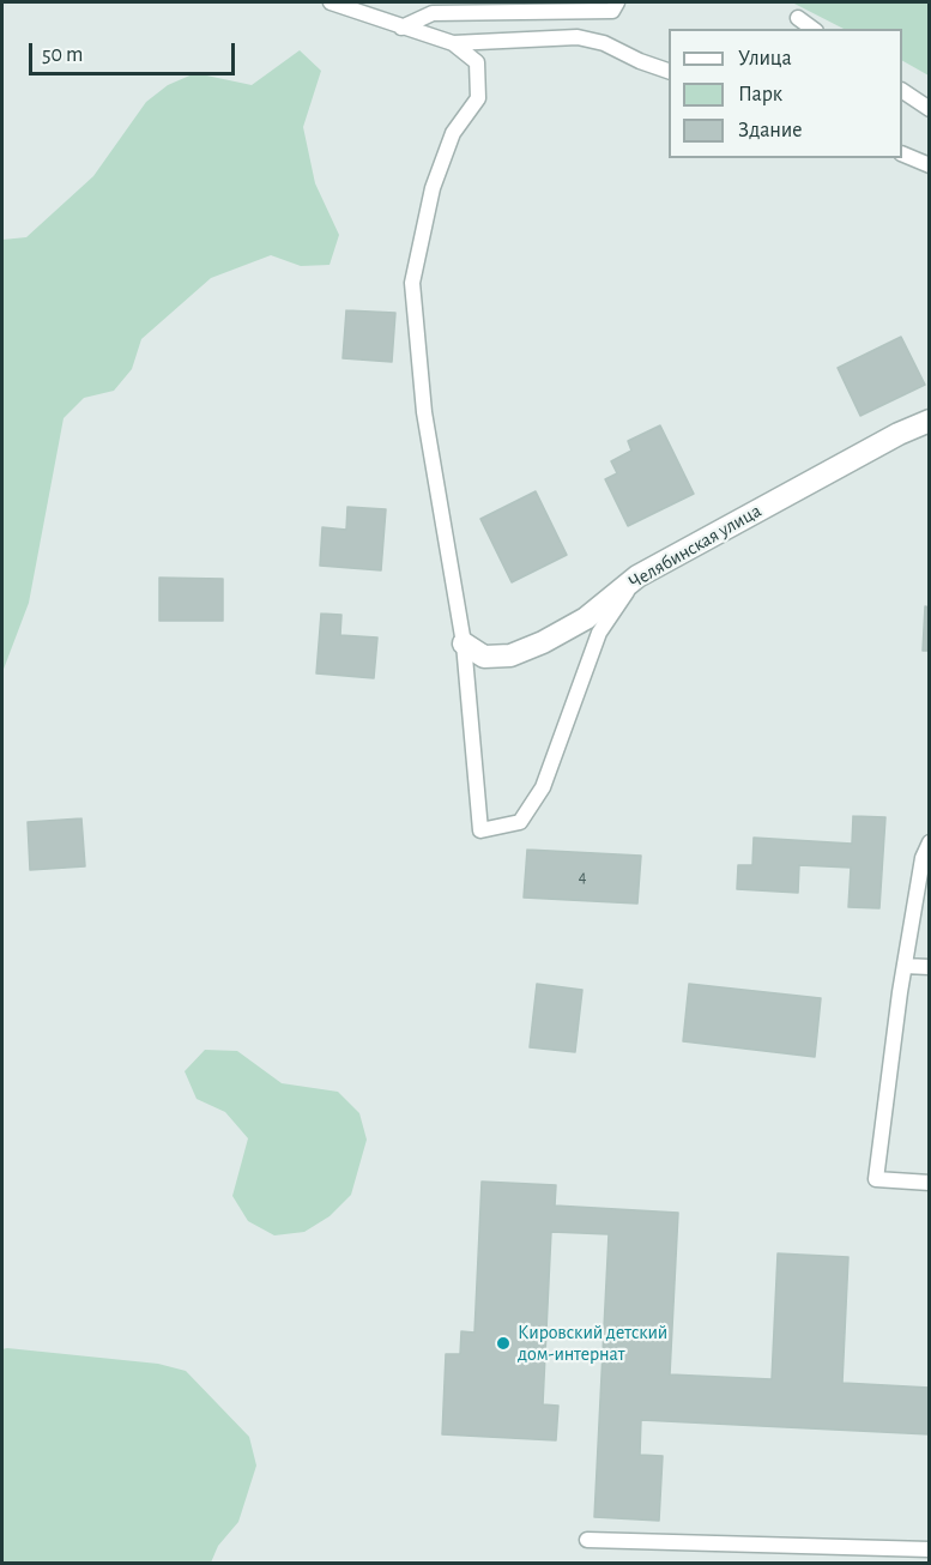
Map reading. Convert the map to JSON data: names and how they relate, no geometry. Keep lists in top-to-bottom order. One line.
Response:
{"streets":{"street":["Челябинская улица"]},"places":["Кировский детский дом-интернат"],"house_numbers":["4"],"legend":["Улица","Парк","Здание"],"scale_bar":"50 m"}
